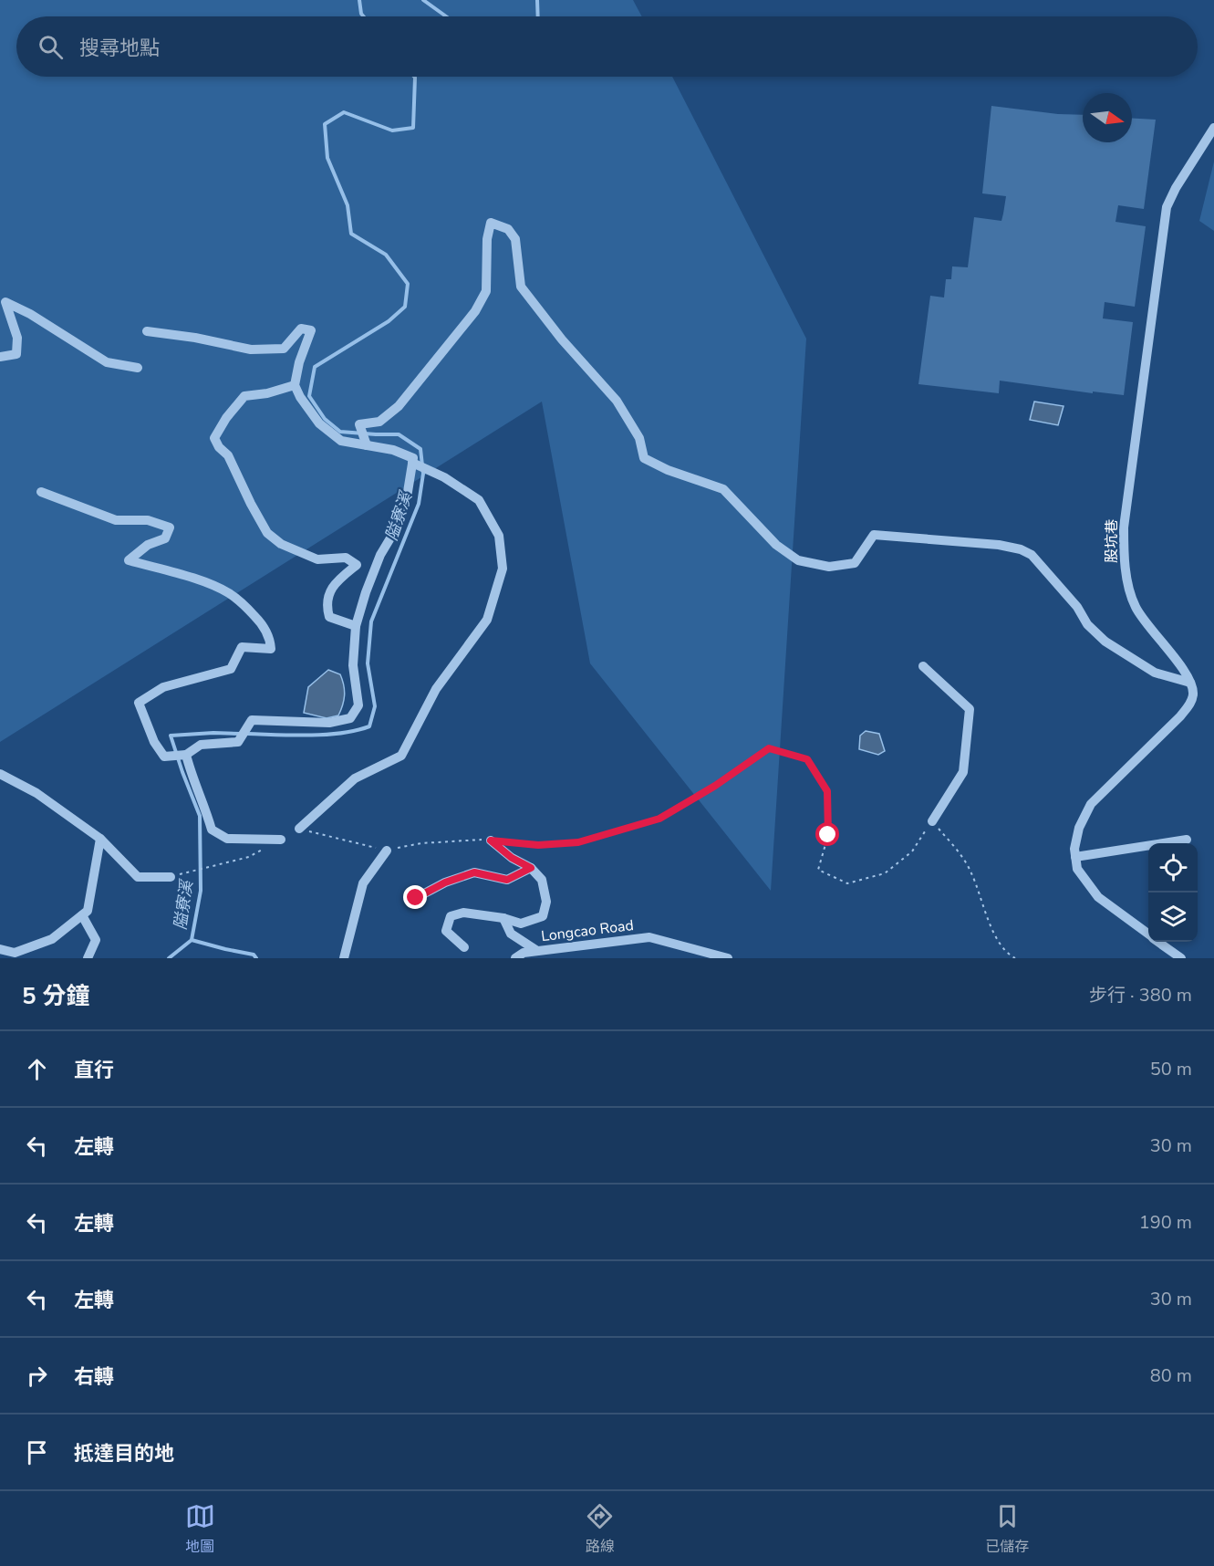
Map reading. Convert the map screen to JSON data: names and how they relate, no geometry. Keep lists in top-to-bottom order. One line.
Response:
{"streets":{"street":["股坑巷","Longcao Road"]},"water":["隘寮溪"],"north":"right","page":{"search":"搜尋地點","heading":["5 分鐘","步行 · 380 m"],"list":[["直行","50 m"],["左轉","30 m"],["左轉","190 m"],["左轉","30 m"],["右轉","80 m"],"抵達目的地"],"nav":["地圖","路線","已儲存"]}}
